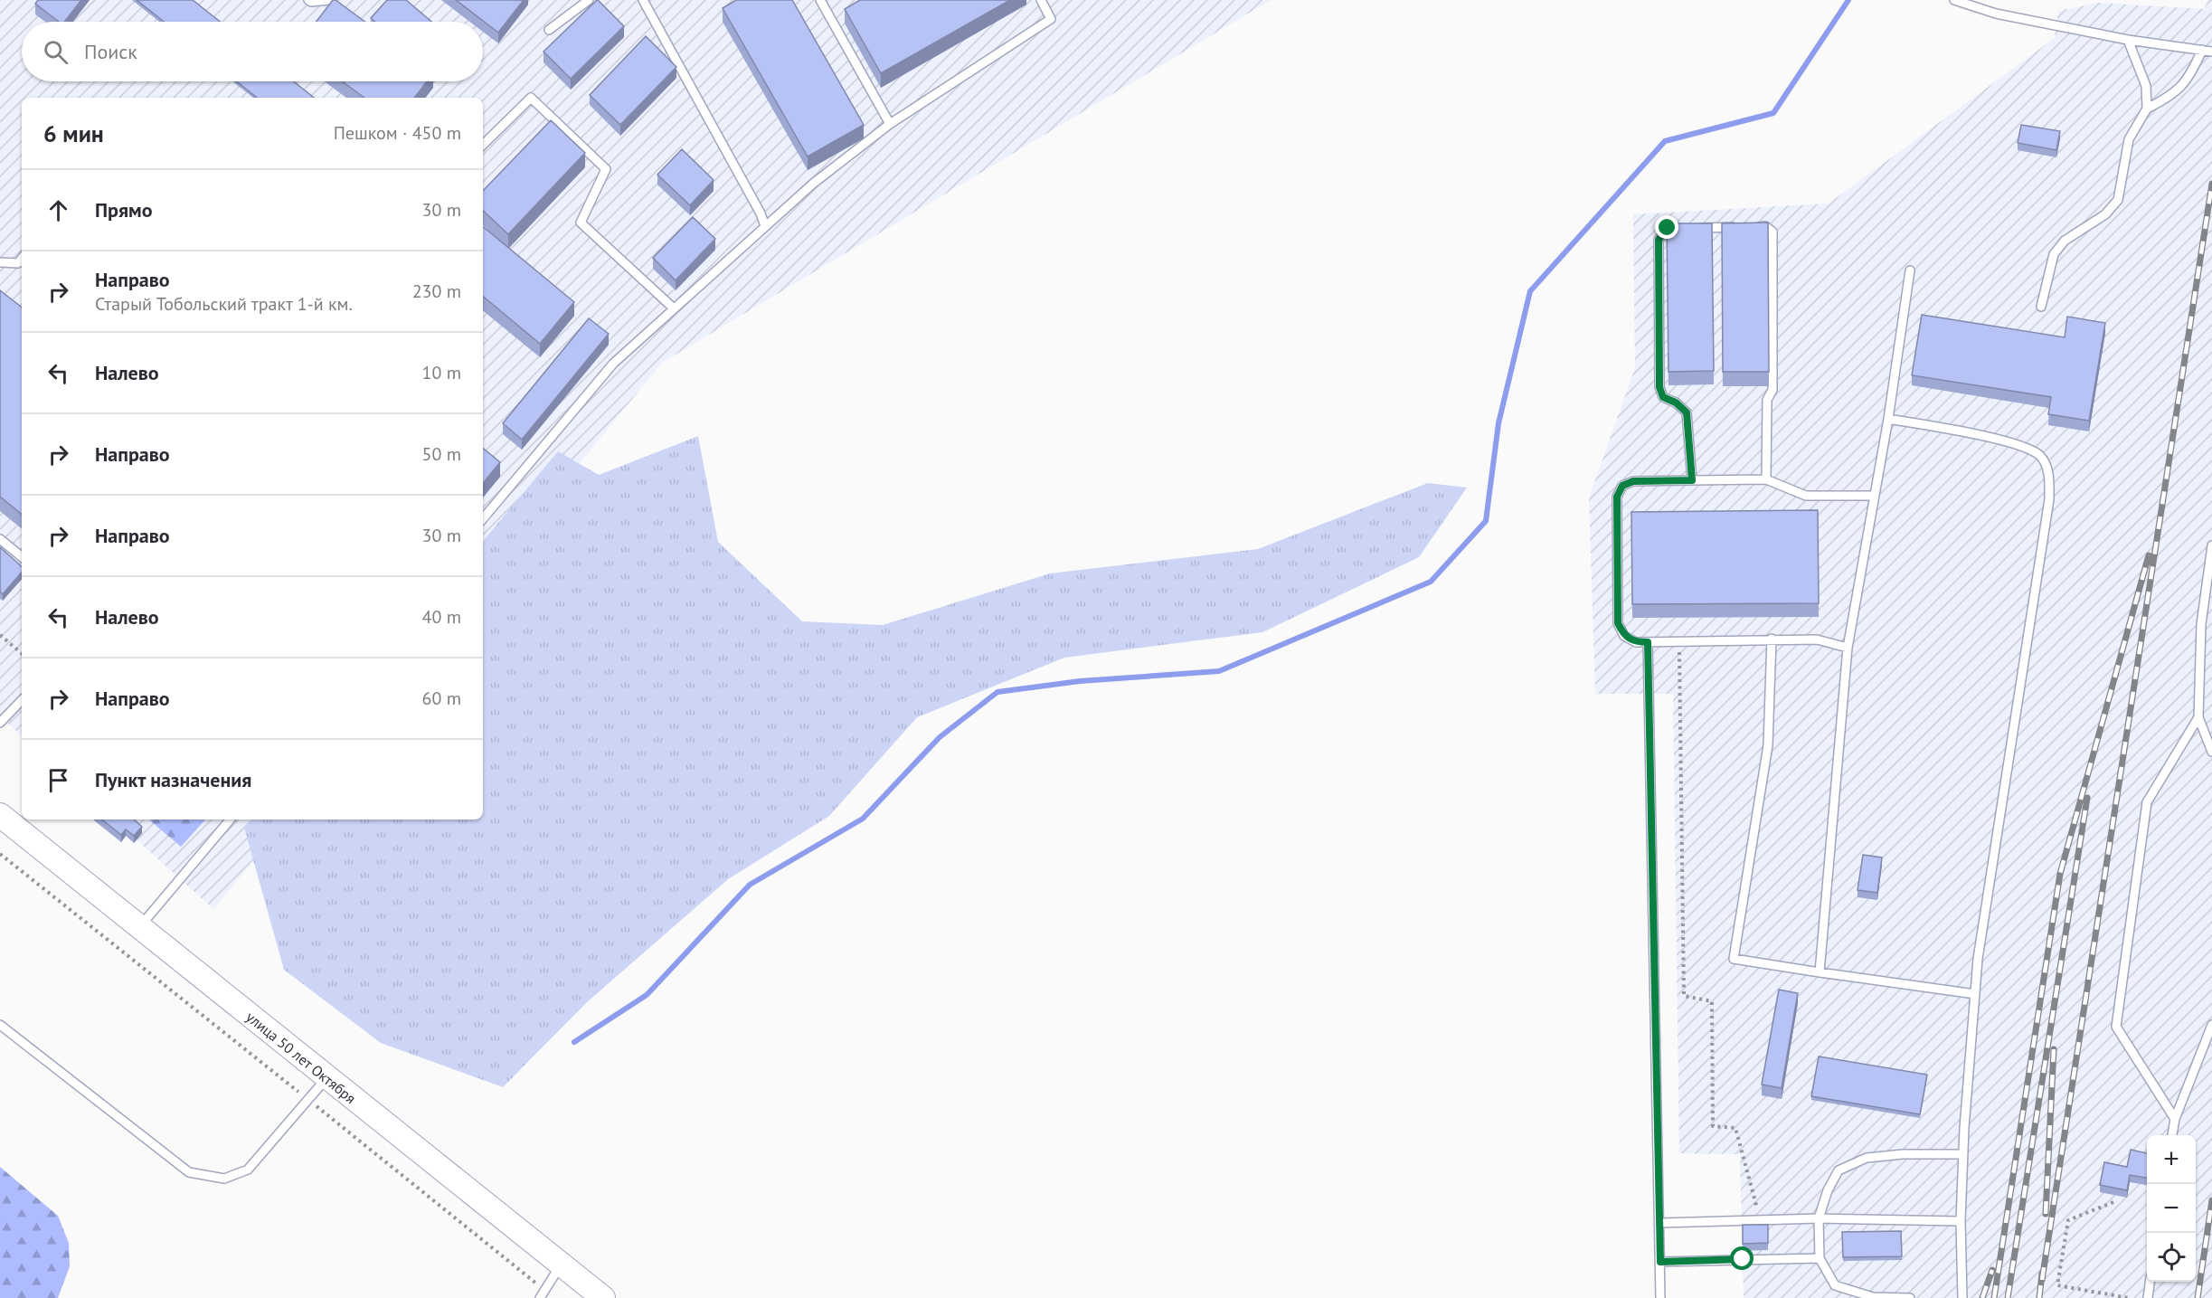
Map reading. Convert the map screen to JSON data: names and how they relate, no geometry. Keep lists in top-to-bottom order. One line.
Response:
{"streets":{"main road":["улица 50 лет Октября"]},"page":{"search":"Поиск","heading":["6 мин","Пешком · 450 m"],"list":[["Прямо","30 m"],["Направо","Старый Тобольский тракт 1-й км.","230 m"],["Налево","10 m"],["Направо","50 m"],["Направо","30 m"],["Налево","40 m"],["Направо","60 m"],"Пункт назначения"],"map_buttons":["+","−"]}}
